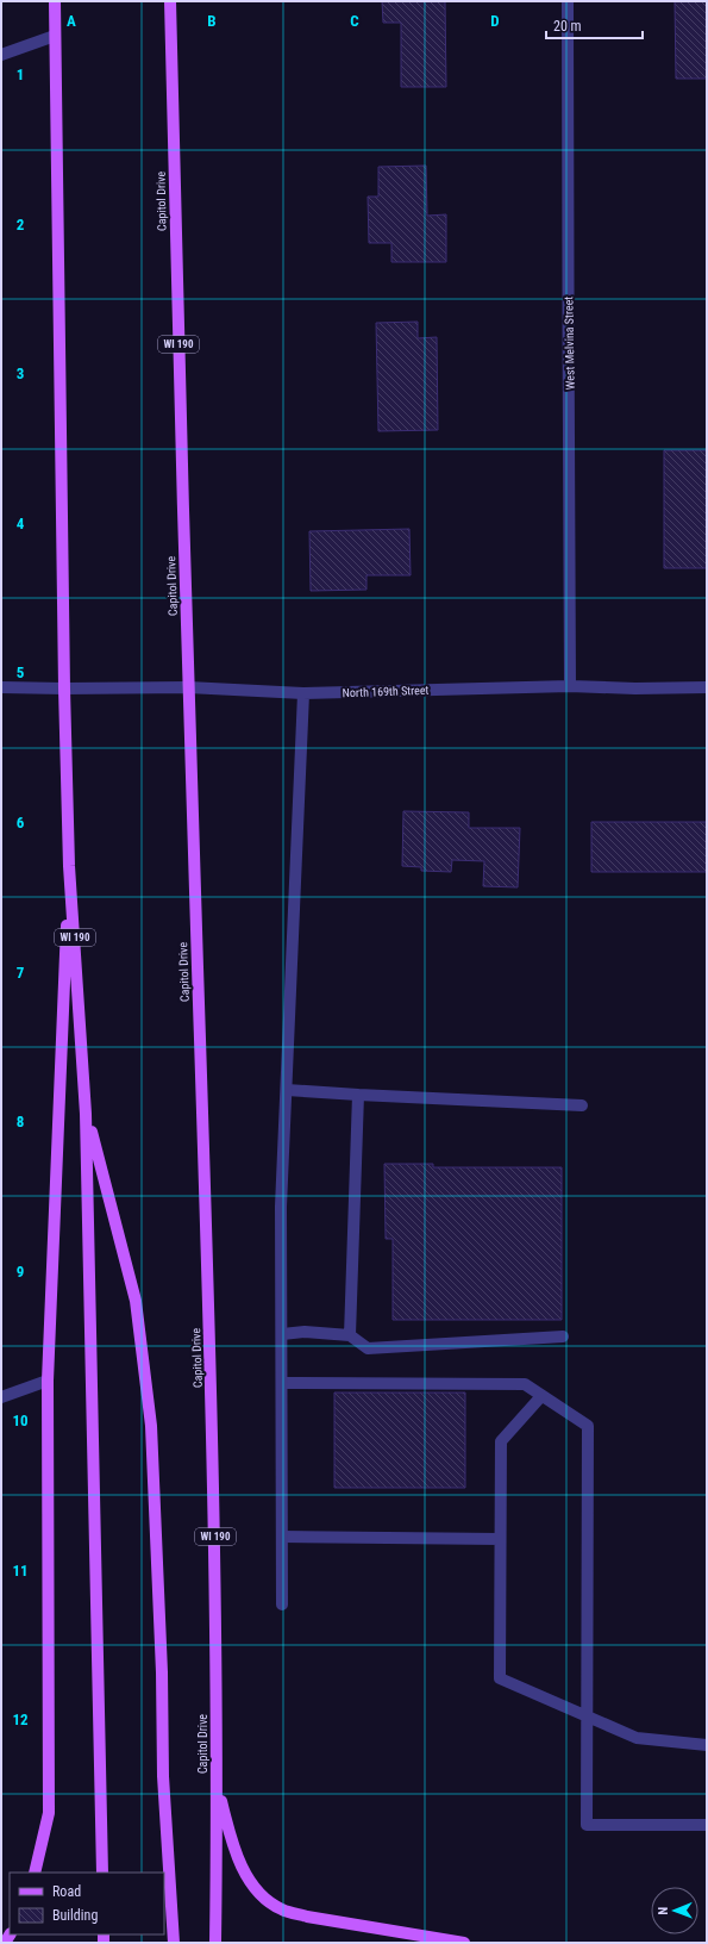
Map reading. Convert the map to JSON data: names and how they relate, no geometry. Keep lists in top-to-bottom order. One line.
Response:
{"streets":{"main road":["Capitol Drive","WI 190"],"street":["West Melvina Street","North 169th Street"]},"crossings":[["Capitol Drive","North 169th Street"],["West Melvina Street","North 169th Street"],["WI 190","North 169th Street"]],"legend":["Road","Building"],"scale_bar":"20 m","north":"left","grid":{"columns":["A","B","C","D"],"rows":["1","2","3","4","5","6","7","8","9","10","11","12"]}}
